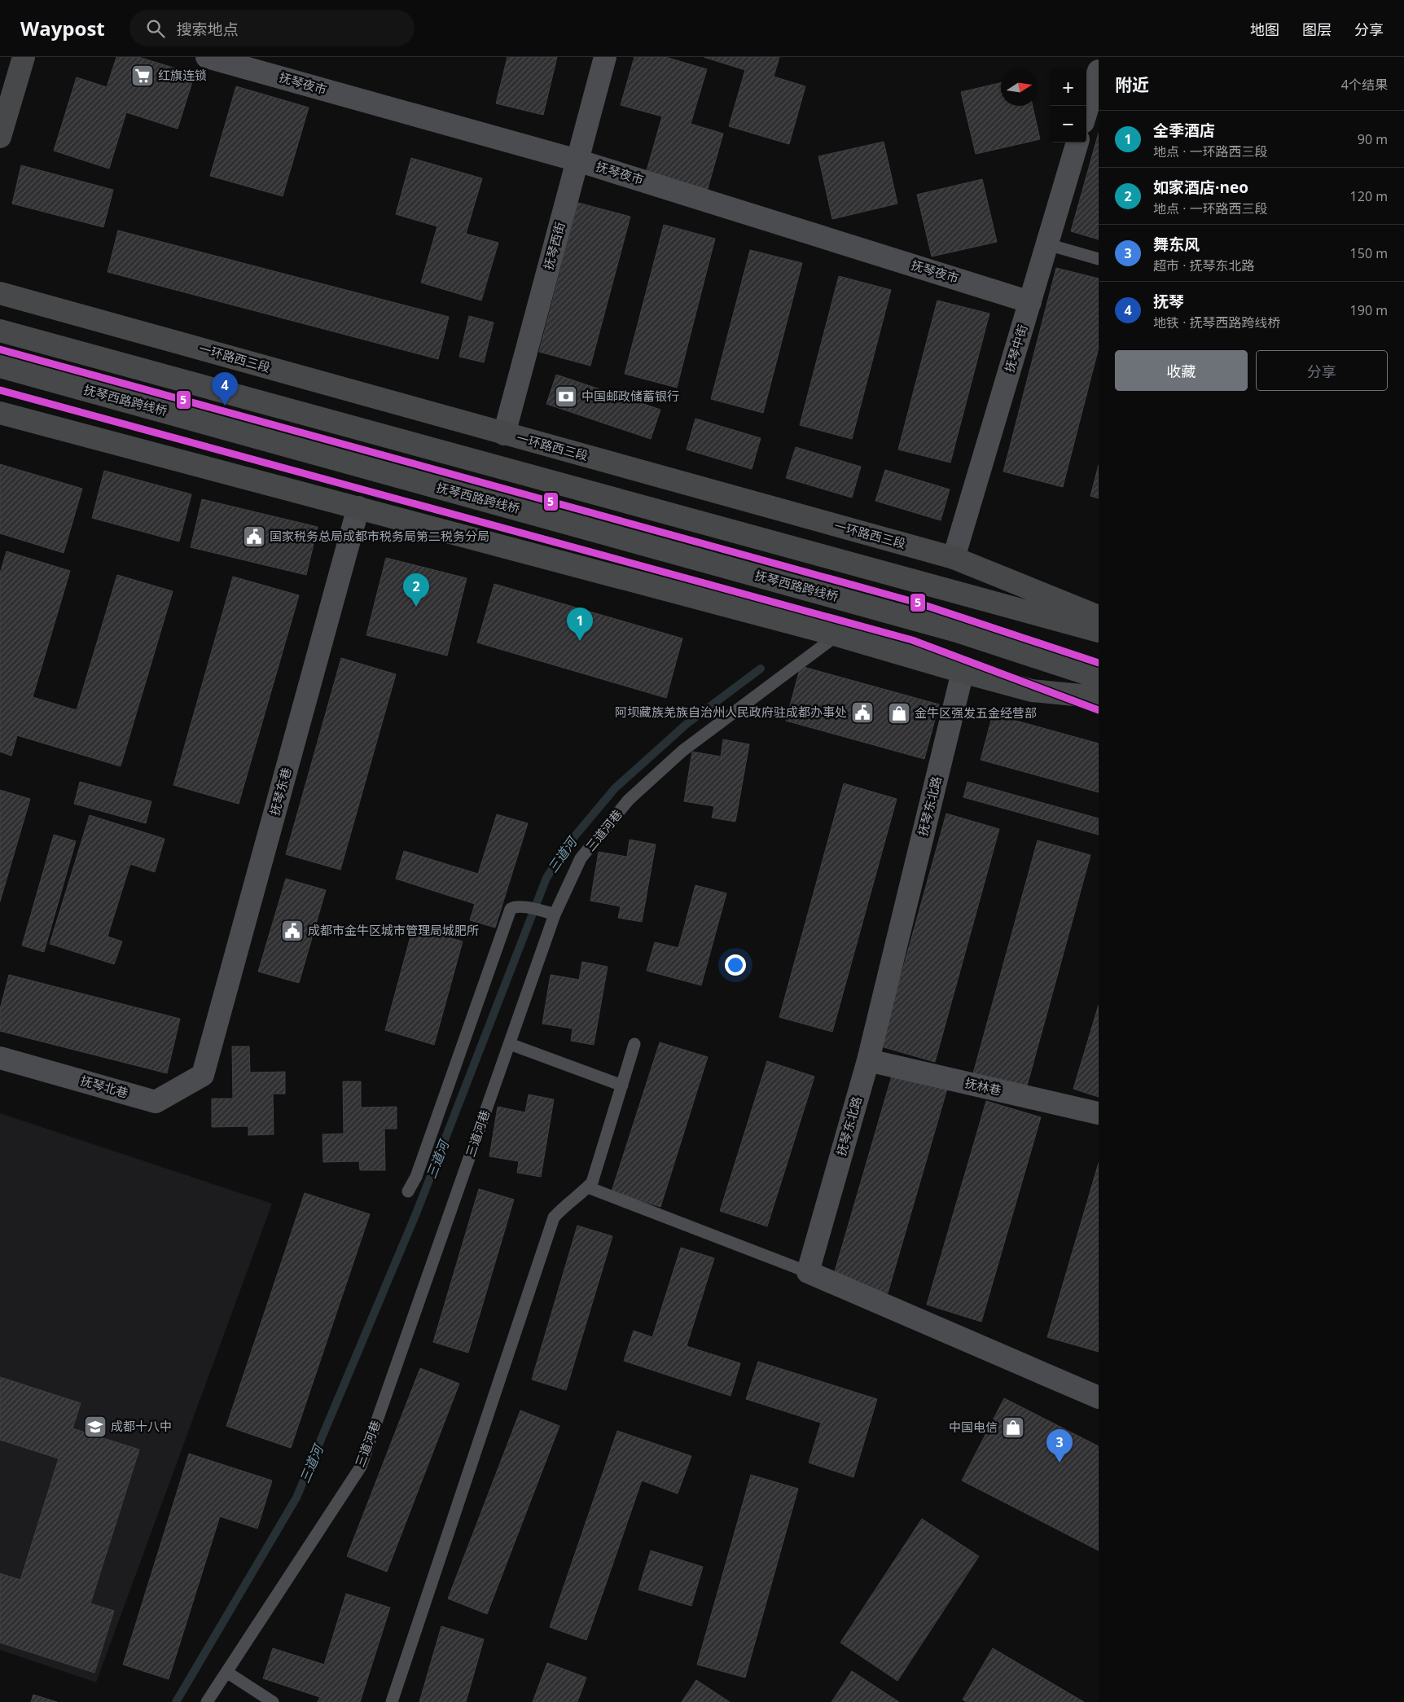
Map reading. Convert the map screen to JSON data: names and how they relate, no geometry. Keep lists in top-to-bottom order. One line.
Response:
{"streets":{"main road":["一环路西三段","抚琴西路跨线桥"],"street":["抚琴夜市","抚琴西街","抚琴中街","抚琴东巷","抚琴东北路","抚琴北巷","抚林巷"],"lane":["三道河巷"]},"crossings":[["抚琴夜市","抚琴西街"],["抚琴夜市","抚琴中街"],["抚琴西街","一环路西三段"],["抚琴中街","一环路西三段"],["抚琴东巷","抚琴北巷"],["抚琴东北路","抚林巷"]],"water":["三道河"],"places":{"supermarket":["红旗连锁"],"bank":["中国邮政储蓄银行"],"public building":["国家税务总局成都市税务局第二税务分局","阿坝藏族羌族自治州人民政府驻成都办事处","成都市金牛区城市管理局城肥所"],"shop":["金牛区强发五金经营部","中国电信"],"school or university":["成都十八中"]},"lines":["transit line 5"],"north":"right","page":{"header":"Waypost","search":"搜索地点","nav":["地图","图层","分享"],"heading":["附近","4个结果"],"map_buttons":["+","−"],"list":[{"mark":"1","name":"全季酒店","note":"地点 · 一环路西三段","value":"90 m"},{"mark":"2","name":"如家酒店·neo","note":"地点 · 一环路西三段","value":"120 m"},{"mark":"3","name":"舞东风","note":"超市 · 抚琴东北路","value":"150 m"},{"mark":"4","name":"抚琴","note":"地铁 · 抚琴西路跨线桥","value":"190 m"}],"buttons":["收藏","分享"],"pins":["4","2","1","3"]}}
